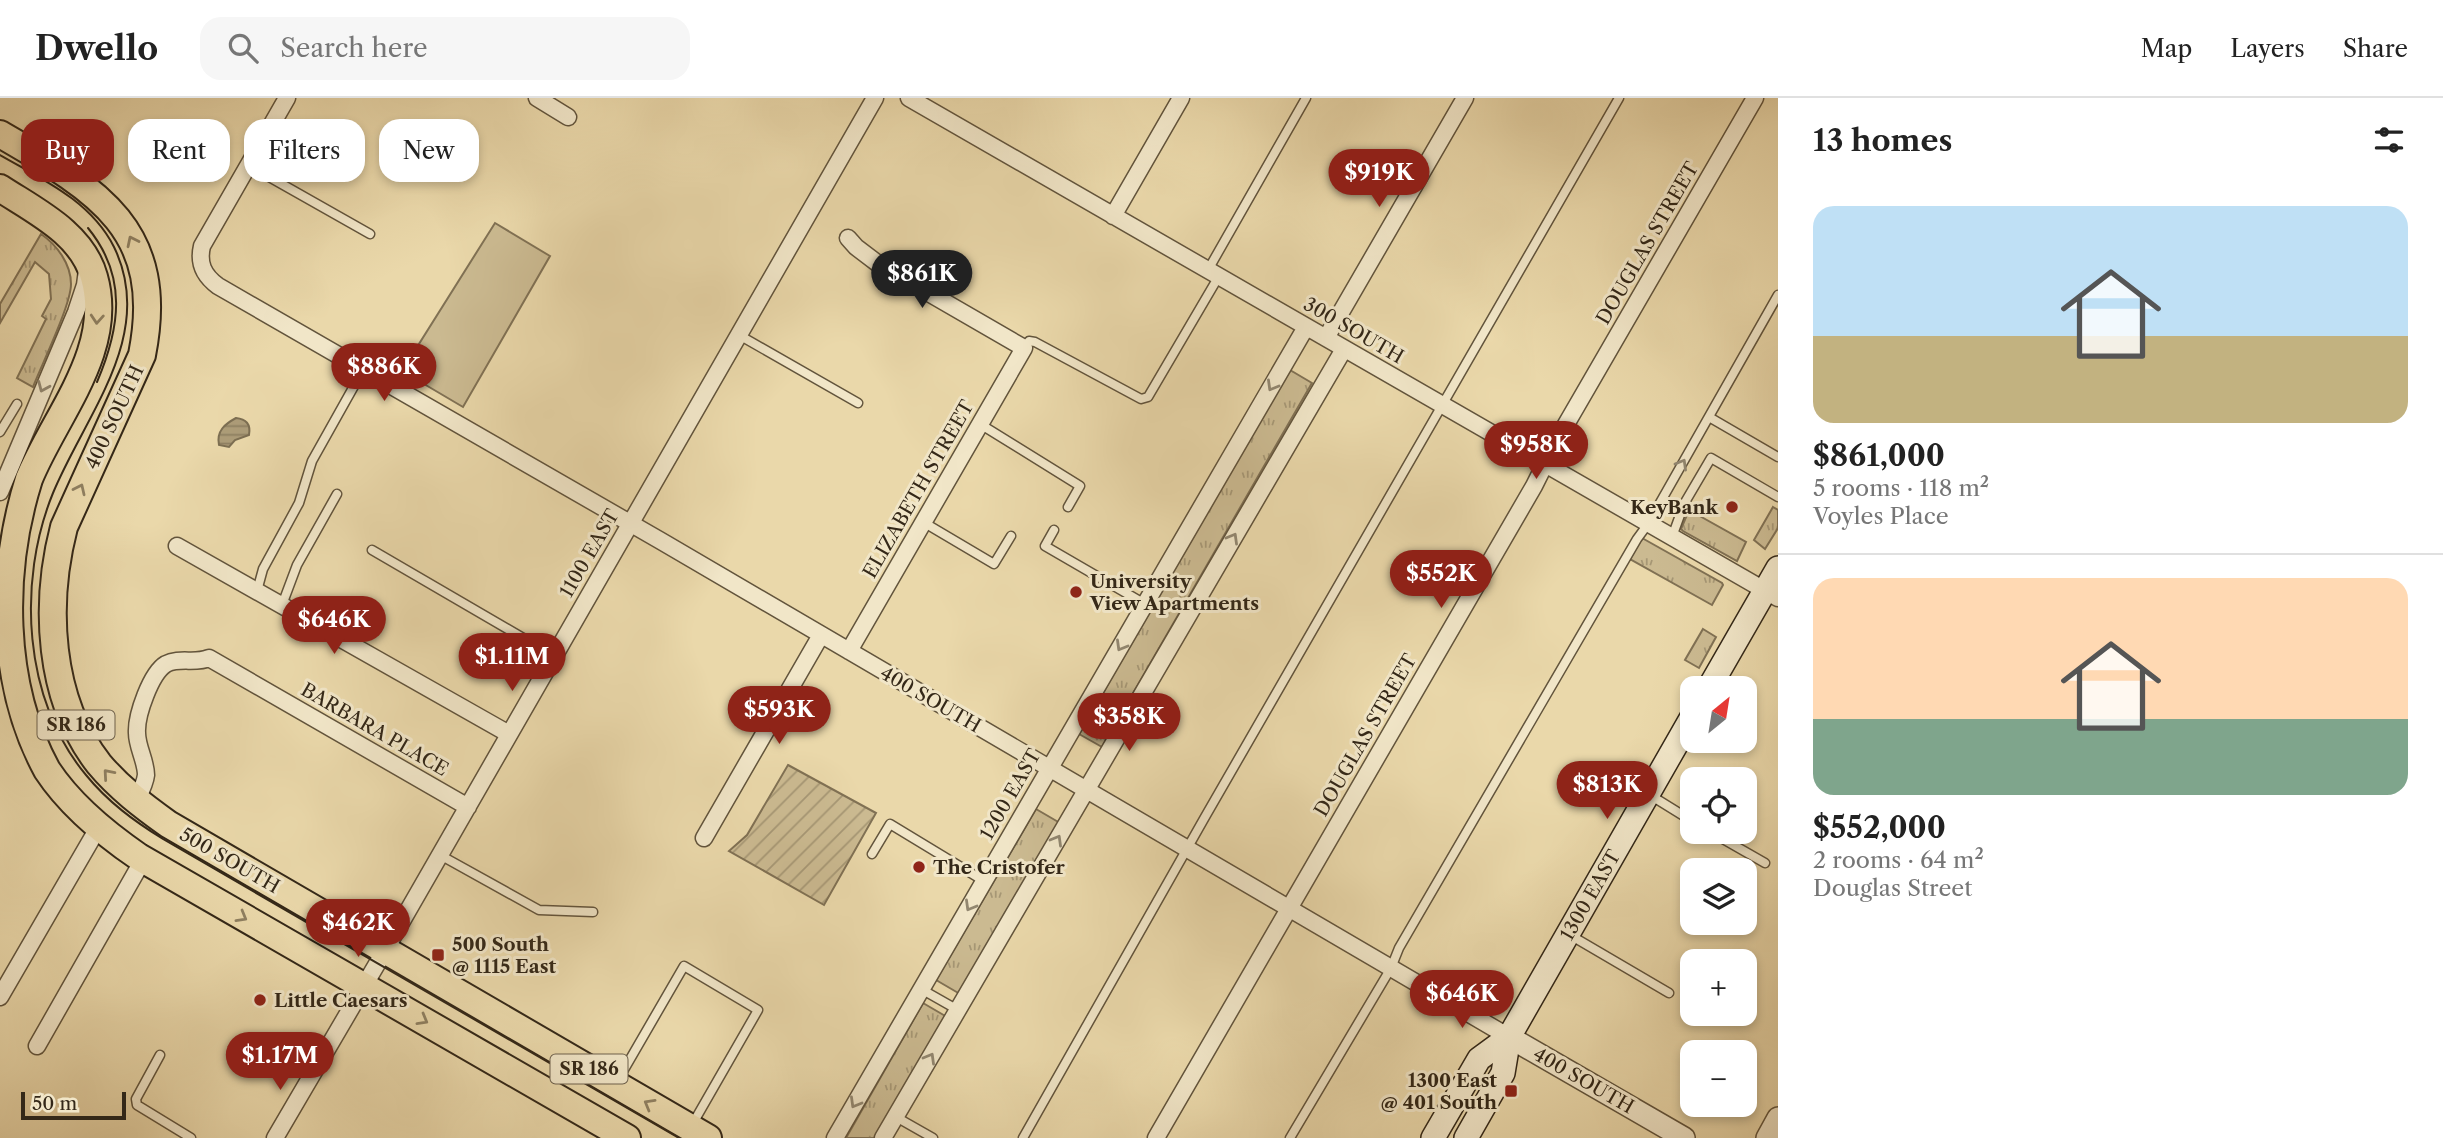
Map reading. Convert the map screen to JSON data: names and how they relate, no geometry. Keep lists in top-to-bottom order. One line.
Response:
{"streets":{"main road":["400 SOUTH","SR 186","500 SOUTH","1300 EAST"],"street":["DOUGLAS STREET","300 SOUTH","ELIZABETH STREET","1100 EAST","BARBARA PLACE","1200 EAST"]},"crossings":[["DOUGLAS STREET","300 SOUTH"],["DOUGLAS STREET","400 SOUTH"],["300 SOUTH","1200 EAST"],["400 SOUTH","ELIZABETH STREET"],["400 SOUTH","1100 EAST"],["400 SOUTH","1200 EAST"],["400 SOUTH","500 SOUTH"],["400 SOUTH","1300 EAST"],["1100 EAST","SR 186"],["1100 EAST","BARBARA PLACE"],["1100 EAST","500 SOUTH"],["BARBARA PLACE","500 SOUTH"]],"places":{"other":["KeyBank","University View Apartments","The Cristofer","Little Caesars"],"transit":["500 South @ 1115 East","1300 East @ 401 South"]},"scale_bar":"50 m","north":"top right","page":{"header":"Dwello","search":"Search here","nav":["Map","Layers","Share"],"heading":"13 homes","chip":["Buy","Rent","Filters","New"],"price":["$919K","$861K","$886K","$958K","$552K","$646K","$1.11M","$593K","$358K","$813K","$462K","$646K","$1.17M"],"list":[{"name":"$861,000","note":"5 rooms · 118 m² · Voyles Place"},{"name":"$552,000","note":"2 rooms · 64 m² · Douglas Street"}],"map_buttons":["+","−"],"scale":"50 m"}}
